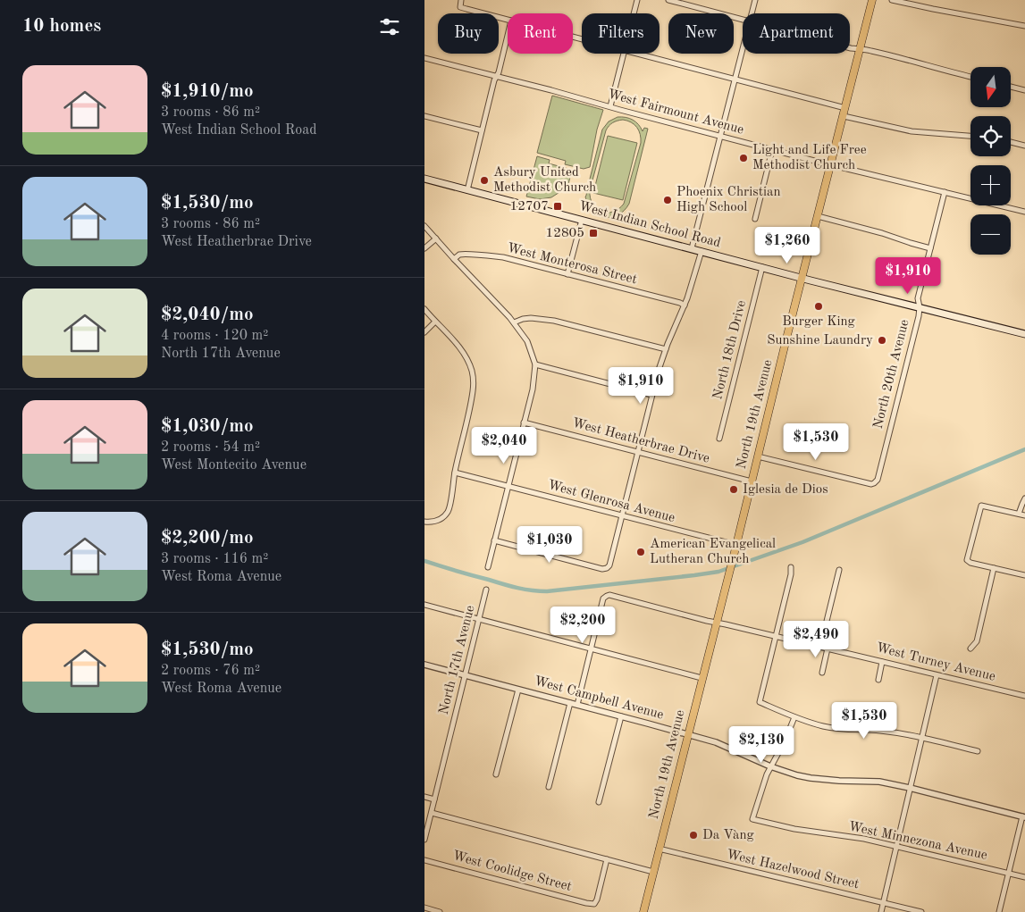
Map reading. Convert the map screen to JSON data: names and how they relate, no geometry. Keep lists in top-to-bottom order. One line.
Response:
{"streets":{"main road":["West Indian School Road","North 19th Avenue"],"street":["West Fairmount Avenue","West Monterosa Street","North 18th Drive","North 20th Avenue","West Heatherbrae Drive","West Glenrosa Avenue","North 17th Avenue","West Turney Avenue","West Campbell Avenue","West Minnezona Avenue","West Hazelwood Street","West Coolidge Street"]},"crossings":[["West Fairmount Avenue","North 20th Avenue"],["West Fairmount Avenue","North 19th Avenue"],["West Indian School Road","North 18th Drive"],["West Indian School Road","North 20th Avenue"],["West Indian School Road","North 19th Avenue"],["North 20th Avenue","North 19th Avenue"],["North 19th Avenue","West Heatherbrae Drive"],["North 19th Avenue","West Glenrosa Avenue"],["North 19th Avenue","West Turney Avenue"],["North 19th Avenue","West Campbell Avenue"],["North 19th Avenue","West Hazelwood Street"],["North 17th Avenue","West Campbell Avenue"],["West Campbell Avenue","West Minnezona Avenue"]],"places":{"other":["Light and Life Free Methodist Church","Asbury United Methodist Church","Phoenix Christian High School","Burger King","Sunshine Laundry","Iglesia de Dios","American Evangelical Lutheran Church","Da Vàng"],"transit":["12707","12805"]},"north":"bottom","page":{"heading":"10 homes","chip":["Buy","Rent","Filters","New","Apartment"],"list":[{"name":"$1,910/mo","note":"3 rooms · 86 m² · West Indian School Road"},{"name":"$1,530/mo","note":"3 rooms · 86 m² · West Heatherbrae Drive"},{"name":"$2,040/mo","note":"4 rooms · 120 m² · North 17th Avenue"},{"name":"$1,030/mo","note":"2 rooms · 54 m² · West Montecito Avenue"},{"name":"$2,200/mo","note":"3 rooms · 116 m² · West Roma Avenue"},{"name":"$1,530/mo","note":"2 rooms · 76 m² · West Roma Avenue"}],"map_buttons":["+","−"],"price":["$1,260","$1,910","$1,910","$1,530","$2,040","$1,030","$2,200","$2,490","$1,530","$2,130"]}}
